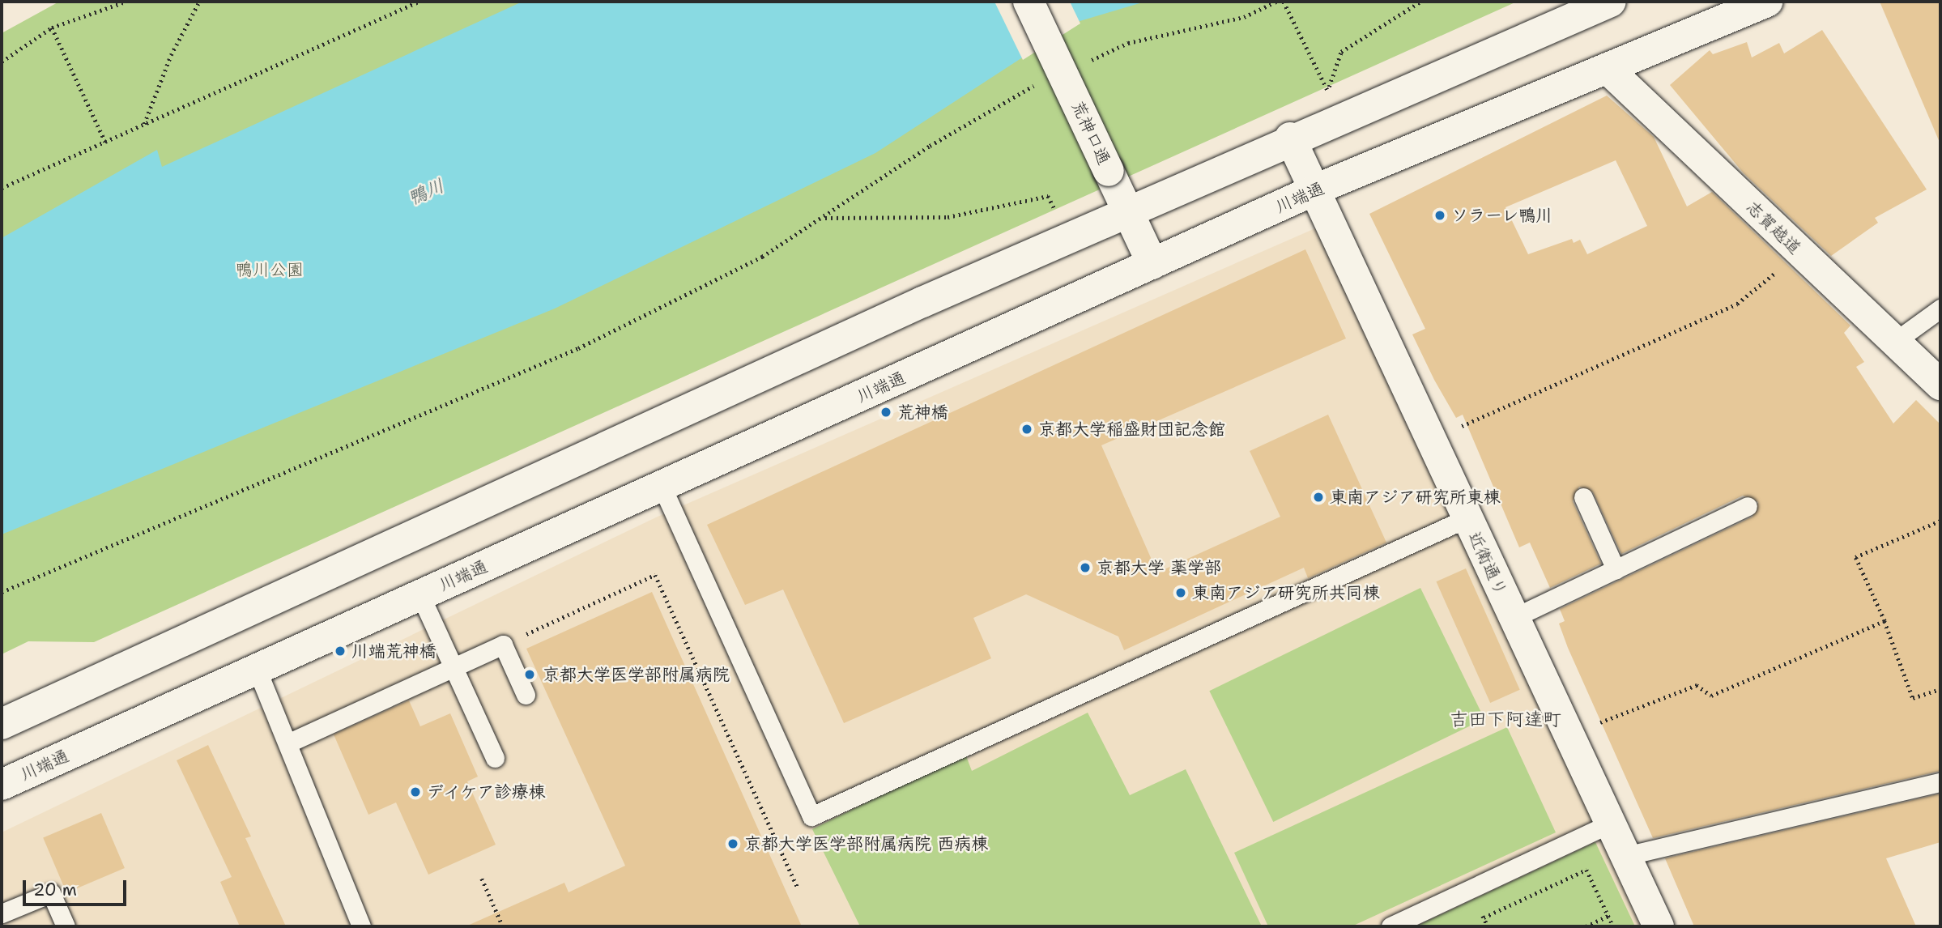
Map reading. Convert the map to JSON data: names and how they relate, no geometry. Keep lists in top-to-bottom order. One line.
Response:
{"streets":{"street":["荒神口通","川端通","志賀越道","近衛通り"]},"crossings":[["荒神口通","川端通"],["川端通","志賀越道"],["川端通","近衛通り"]],"districts":["吉田下阿達町"],"water":["鴨川"],"parks":["鴨川公園"],"places":["ソラーレ鴨川","荒神橋","京都大学稲盛財団記念館","東南アジア研究所東棟","京都大学 薬学部","東南アジア研究所共同棟","川端荒神橋","京都大学医学部附属病院","デイケア診療棟","京都大学医学部附属病院 西病棟"],"scale_bar":"20 m"}
